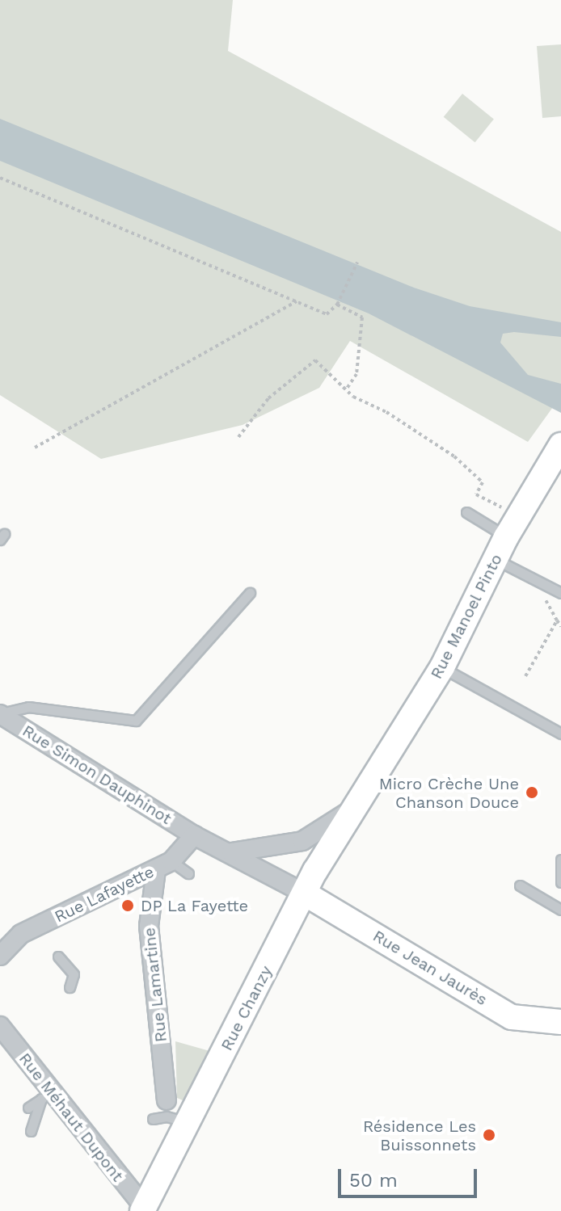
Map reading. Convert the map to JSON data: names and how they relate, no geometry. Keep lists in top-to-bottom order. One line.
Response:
{"streets":{"main road":["Rue Manoel Pinto","Rue Jean Jaurès","Rue Chanzy"],"street":["Rue Simon Dauphinot","Rue Lafayette","Rue Lamartine","Rue Méhaut Dupont"]},"crossings":[["Rue Manoel Pinto","Rue Simon Dauphinot"],["Rue Manoel Pinto","Rue Jean Jaurès"],["Rue Manoel Pinto","Rue Chanzy"],["Rue Simon Dauphinot","Rue Lafayette"],["Rue Simon Dauphinot","Rue Jean Jaurès"],["Rue Simon Dauphinot","Rue Chanzy"],["Rue Lafayette","Rue Lamartine"],["Rue Jean Jaurès","Rue Chanzy"],["Rue Chanzy","Rue Méhaut Dupont"]],"places":["Micro Crèche Une Chanson Douce","DP La Fayette","Résidence Les Buissonnets"],"scale_bar":"50 m"}
